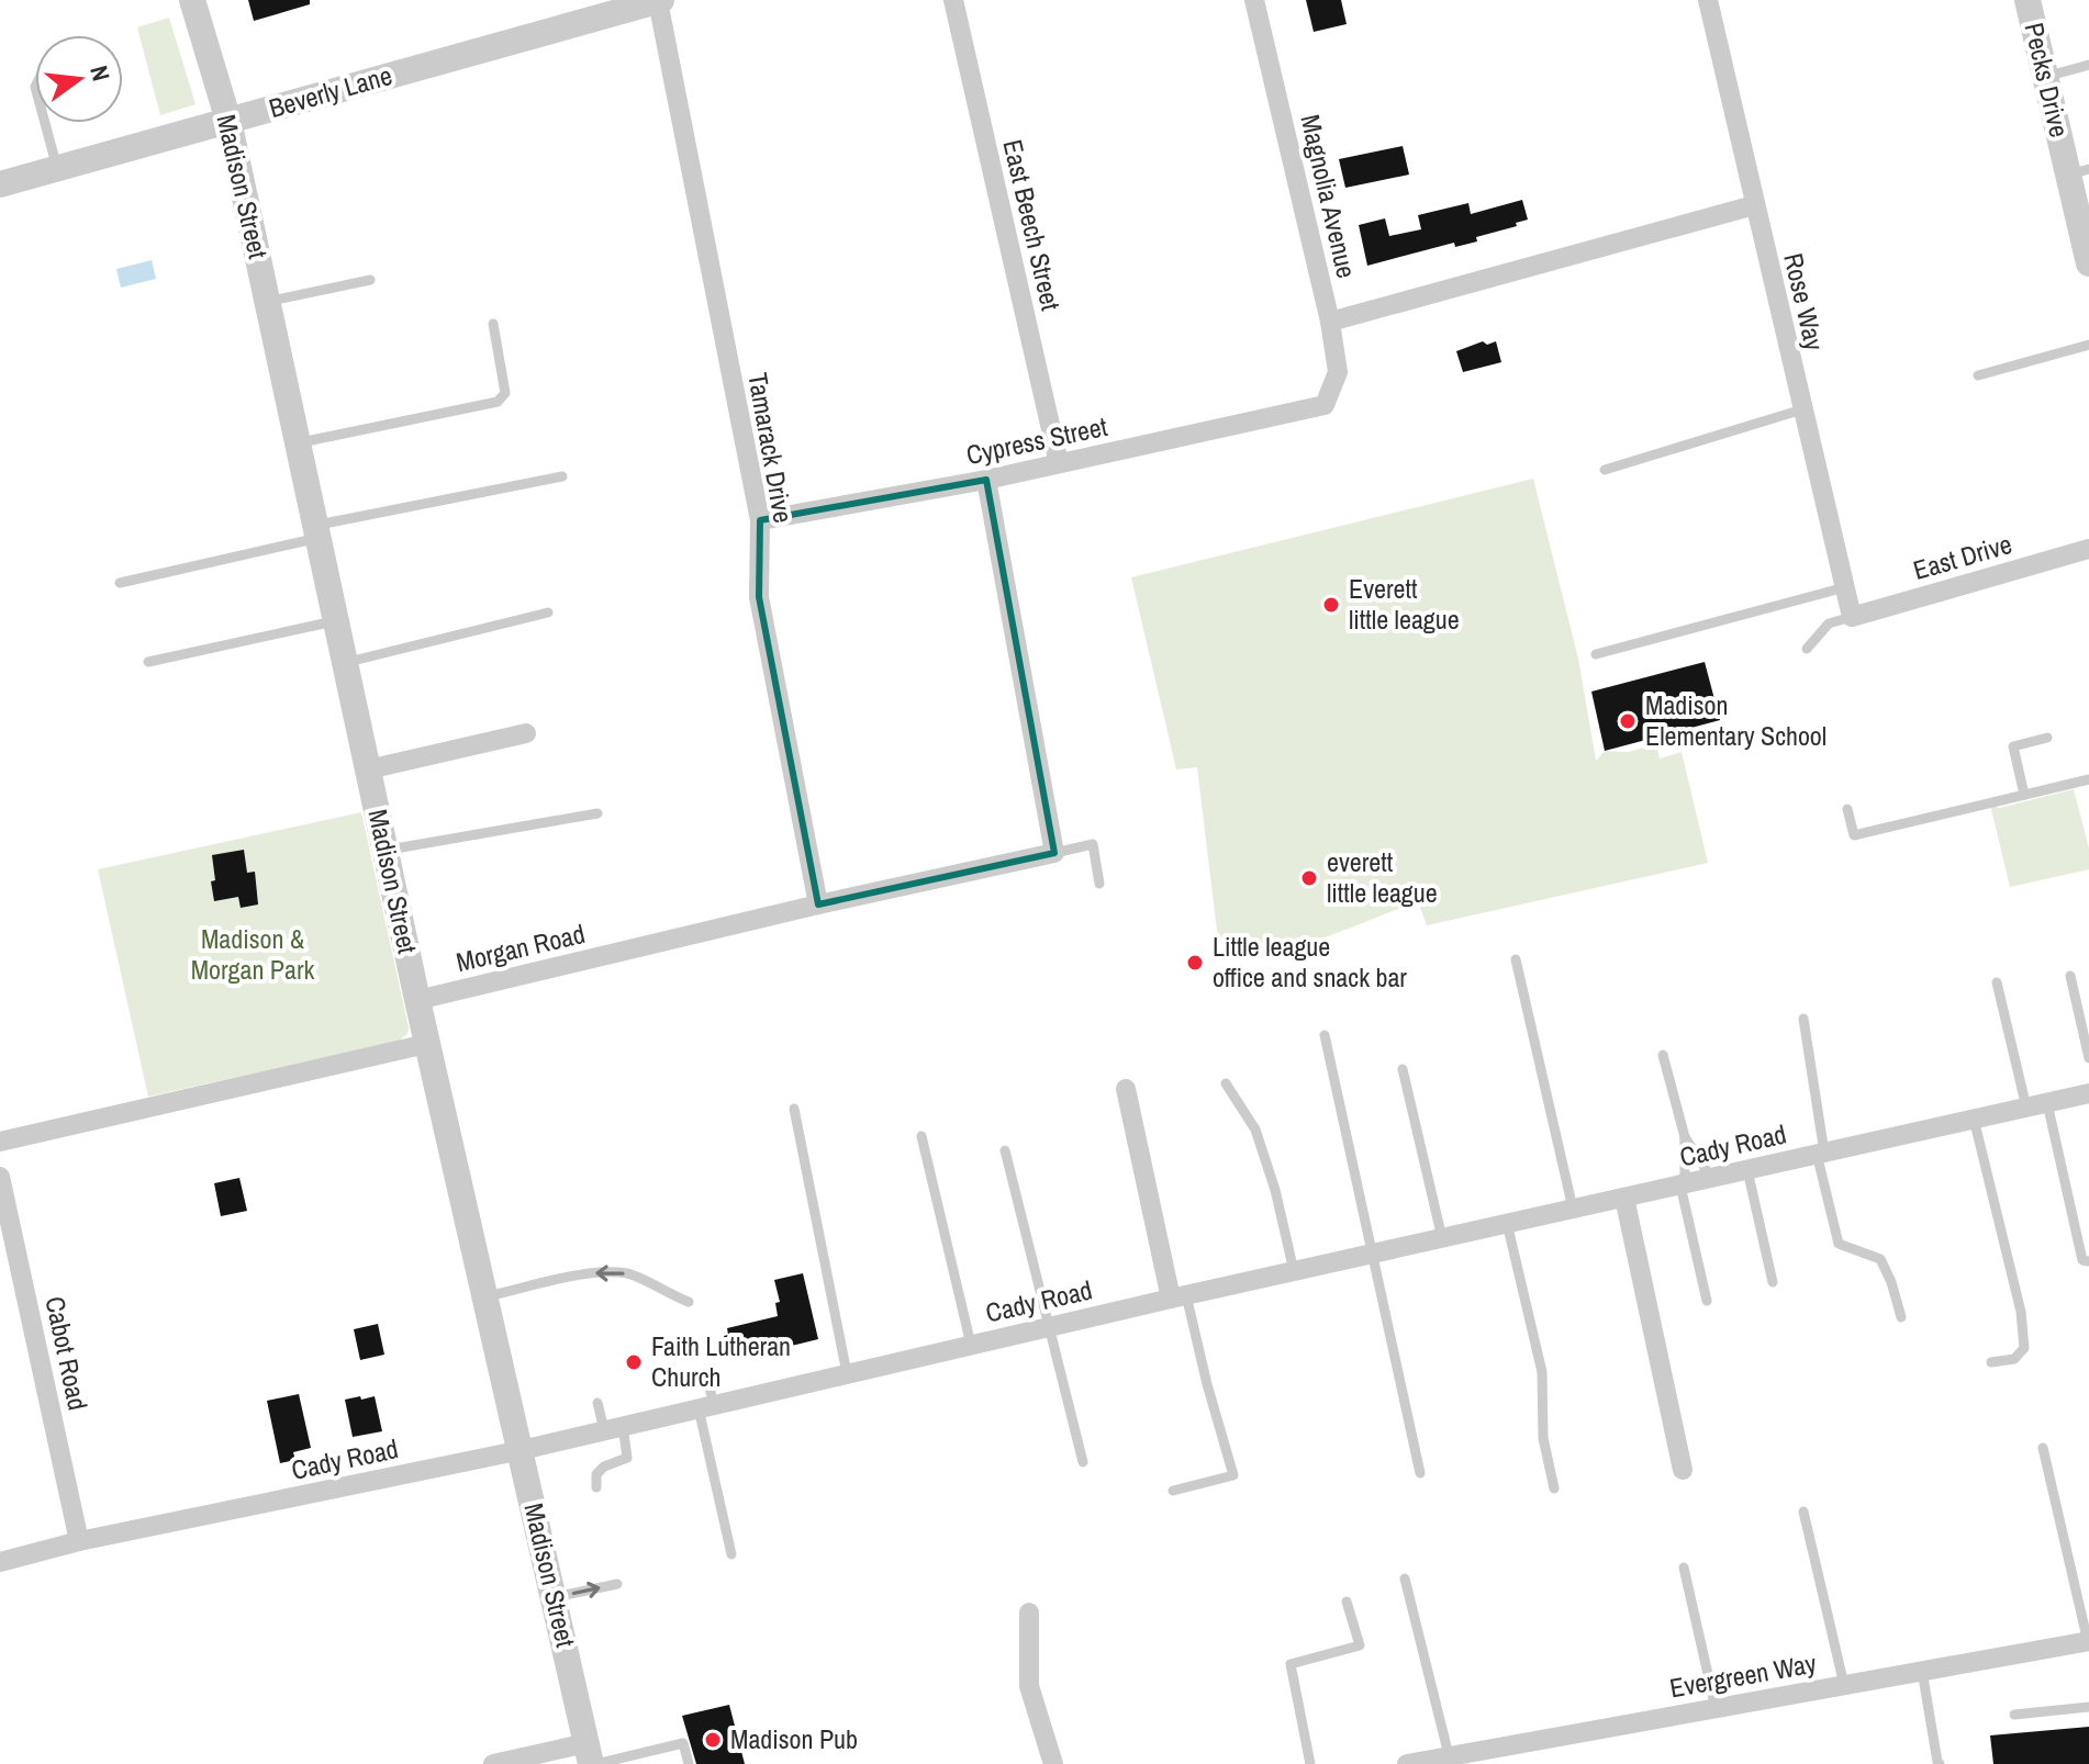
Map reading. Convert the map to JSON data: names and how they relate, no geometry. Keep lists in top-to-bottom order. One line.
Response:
{"streets":{"street":["Pecks Drive","Beverly Lane","Madison Street","Magnolia Avenue","East Beech Street","Rose Way","Cypress Street","Tamarack Drive","East Drive","Morgan Road","Cady Road","Cabot Road","Evergreen Way"]},"crossings":[["Beverly Lane","Madison Street"],["Beverly Lane","Tamarack Drive"],["Madison Street","Morgan Road"],["Madison Street","Cady Road"],["Magnolia Avenue","Cypress Street"],["East Beech Street","Cypress Street"],["Rose Way","East Drive"],["Cypress Street","Tamarack Drive"],["Tamarack Drive","Morgan Road"],["Cady Road","Cabot Road"]],"parks":["Madison & Morgan Park"],"places":["Everett little league","Madison Elementary School","everett little league","Little league office and snack bar","Faith Lutheran Church","Madison Pub"],"north":"right"}
